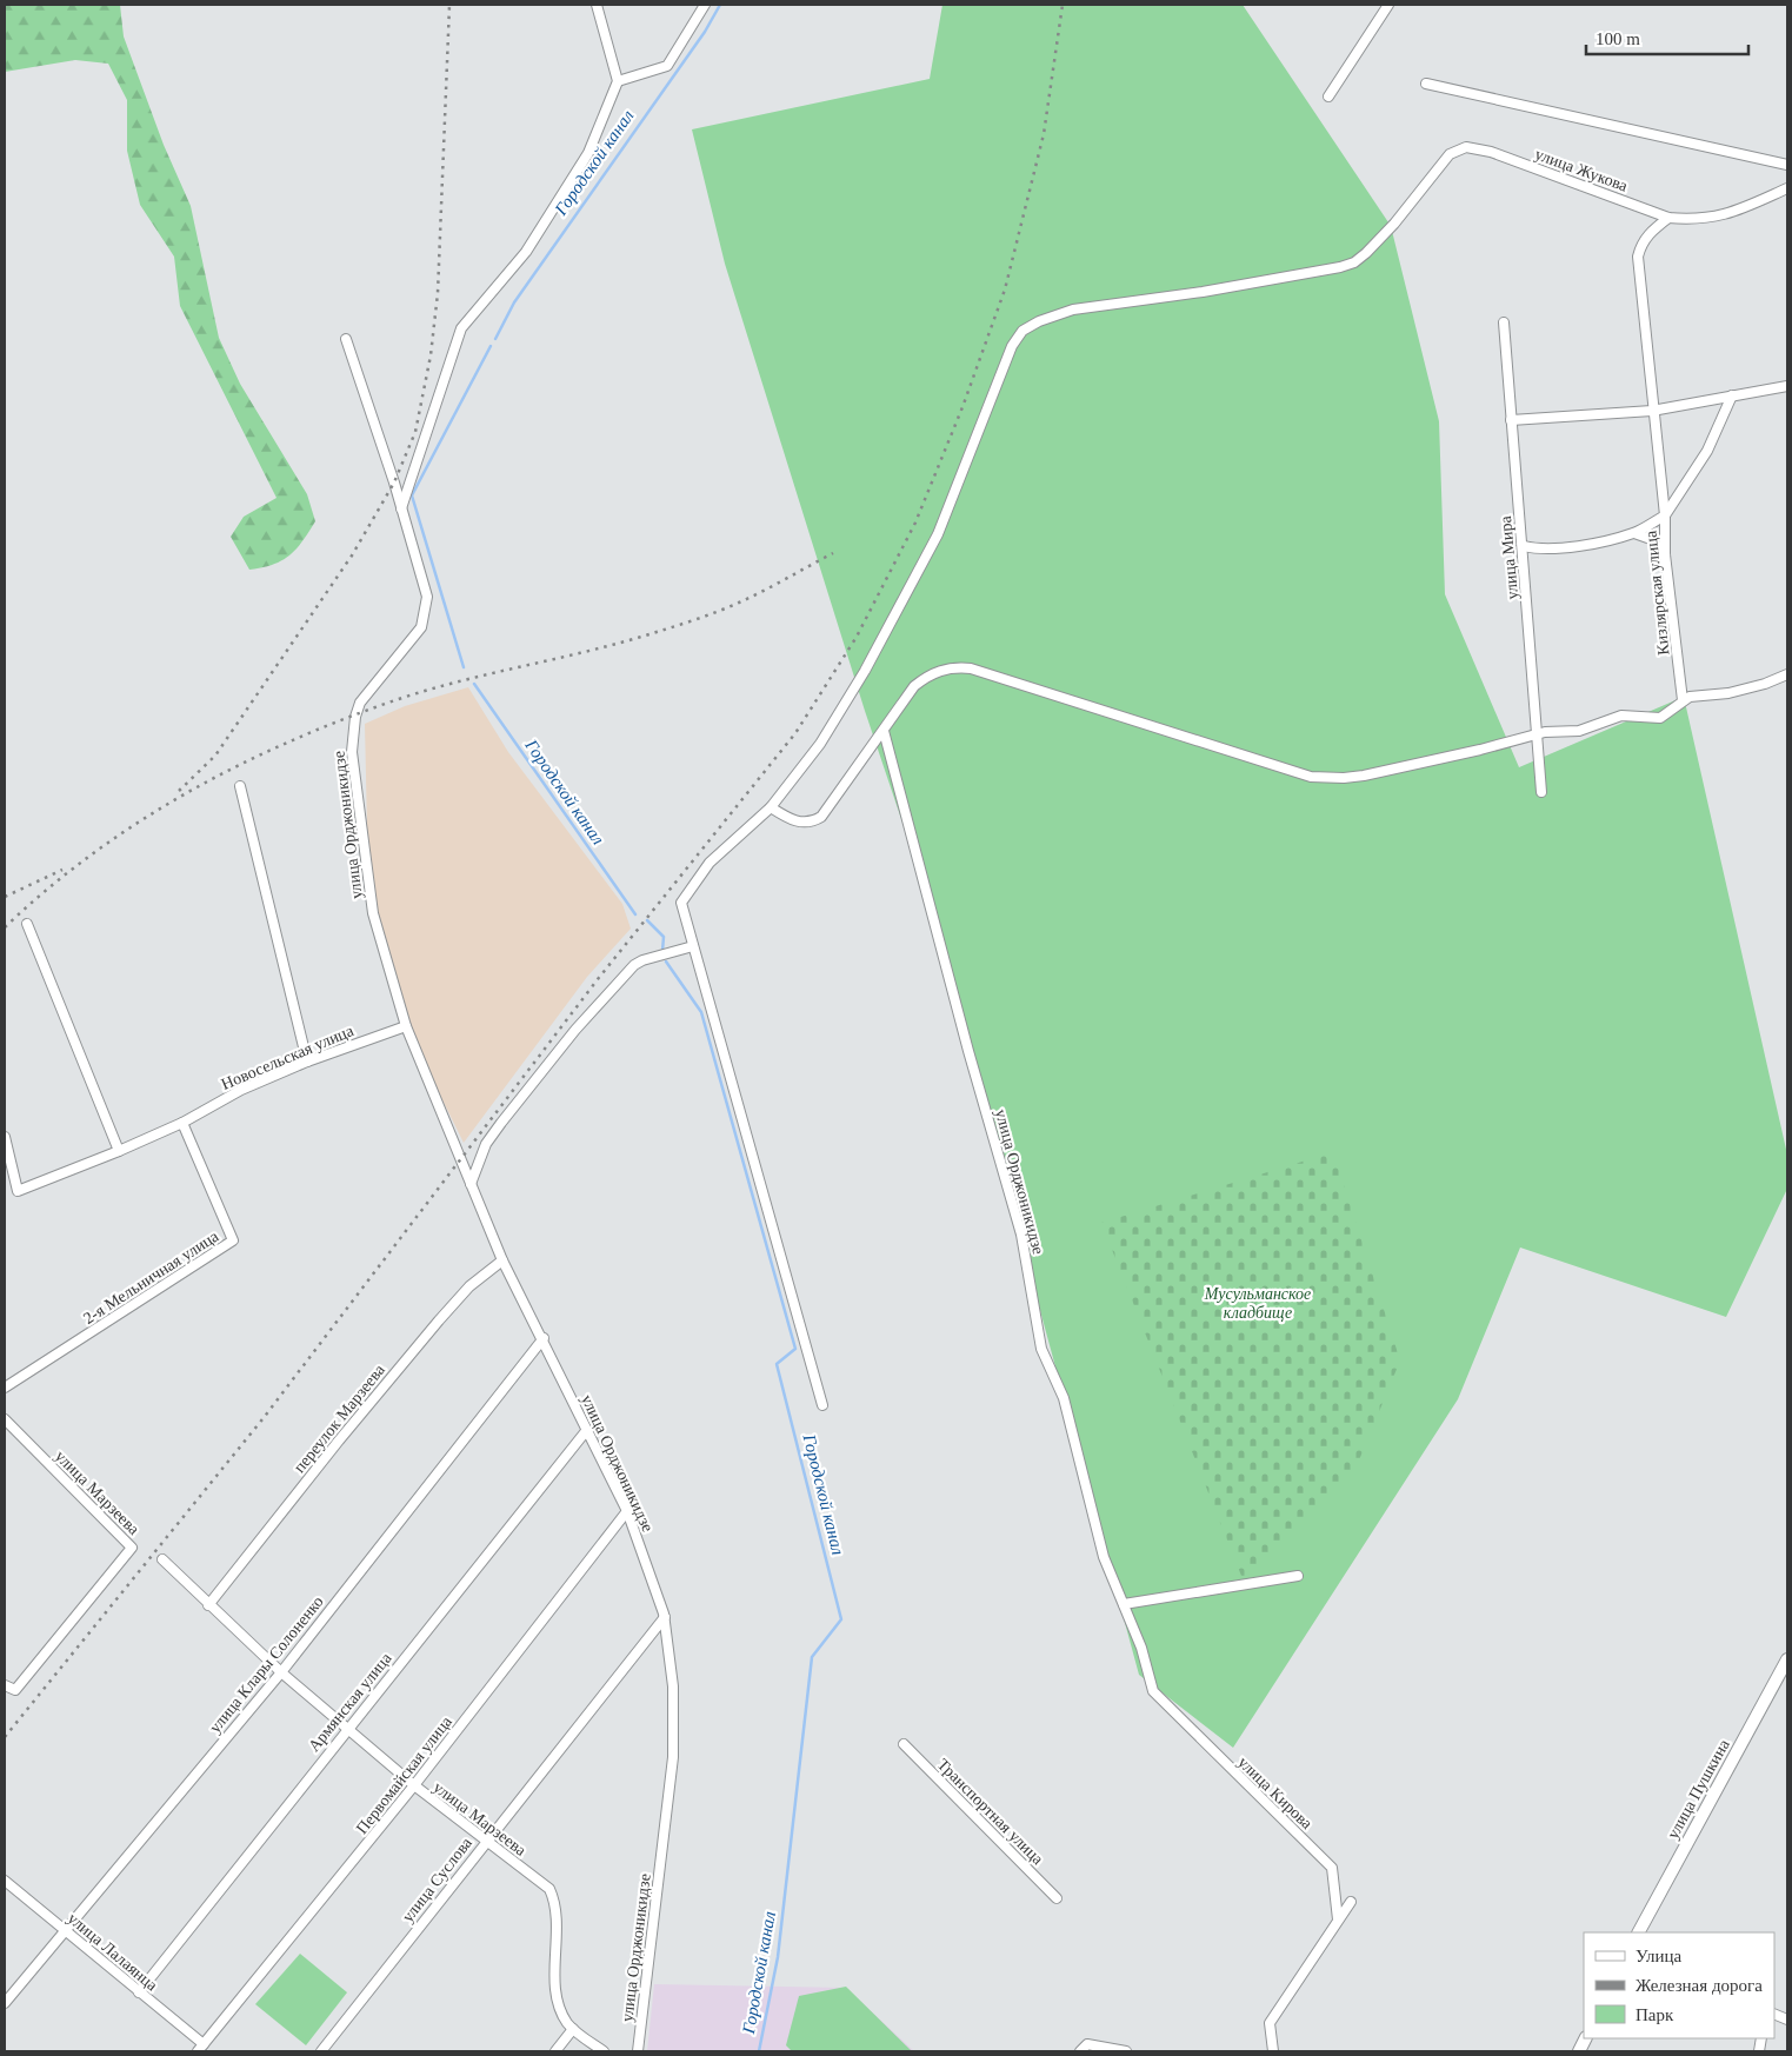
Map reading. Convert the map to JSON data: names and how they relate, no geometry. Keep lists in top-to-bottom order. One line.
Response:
{"streets":{"street":["улица Жукова","улица Мира","Кизлярская улица","улица Орджоникидзе","Новосельская улица","2-я Мельничная улица","переулок Марзеева","улица Марзеева","улица Клары Солоненко","Армянская улица","Первомайская улица","улица Пушкина","улица Кирова","Транспортная улица","улица Суслова","улица Лалаянца"]},"crossings":[["улица Орджоникидзе","Новосельская улица"],["улица Орджоникидзе","переулок Марзеева"],["улица Орджоникидзе","улица Клары Солоненко"],["улица Орджоникидзе","Армянская улица"],["улица Орджоникидзе","Первомайская улица"],["улица Орджоникидзе","улица Кирова"],["улица Орджоникидзе","улица Суслова"],["Новосельская улица","2-я Мельничная улица"],["переулок Марзеева","улица Марзеева"],["улица Марзеева","улица Клары Солоненко"],["улица Марзеева","Армянская улица"],["улица Марзеева","Первомайская улица"],["улица Марзеева","улица Суслова"],["улица Клары Солоненко","улица Лалаянца"],["Армянская улица","улица Лалаянца"],["Первомайская улица","улица Лалаянца"]],"water":["Городской канал"],"parks":["Мусульманское кладбище"],"legend":["Улица","Железная дорога","Парк"],"scale_bar":"100 m"}
